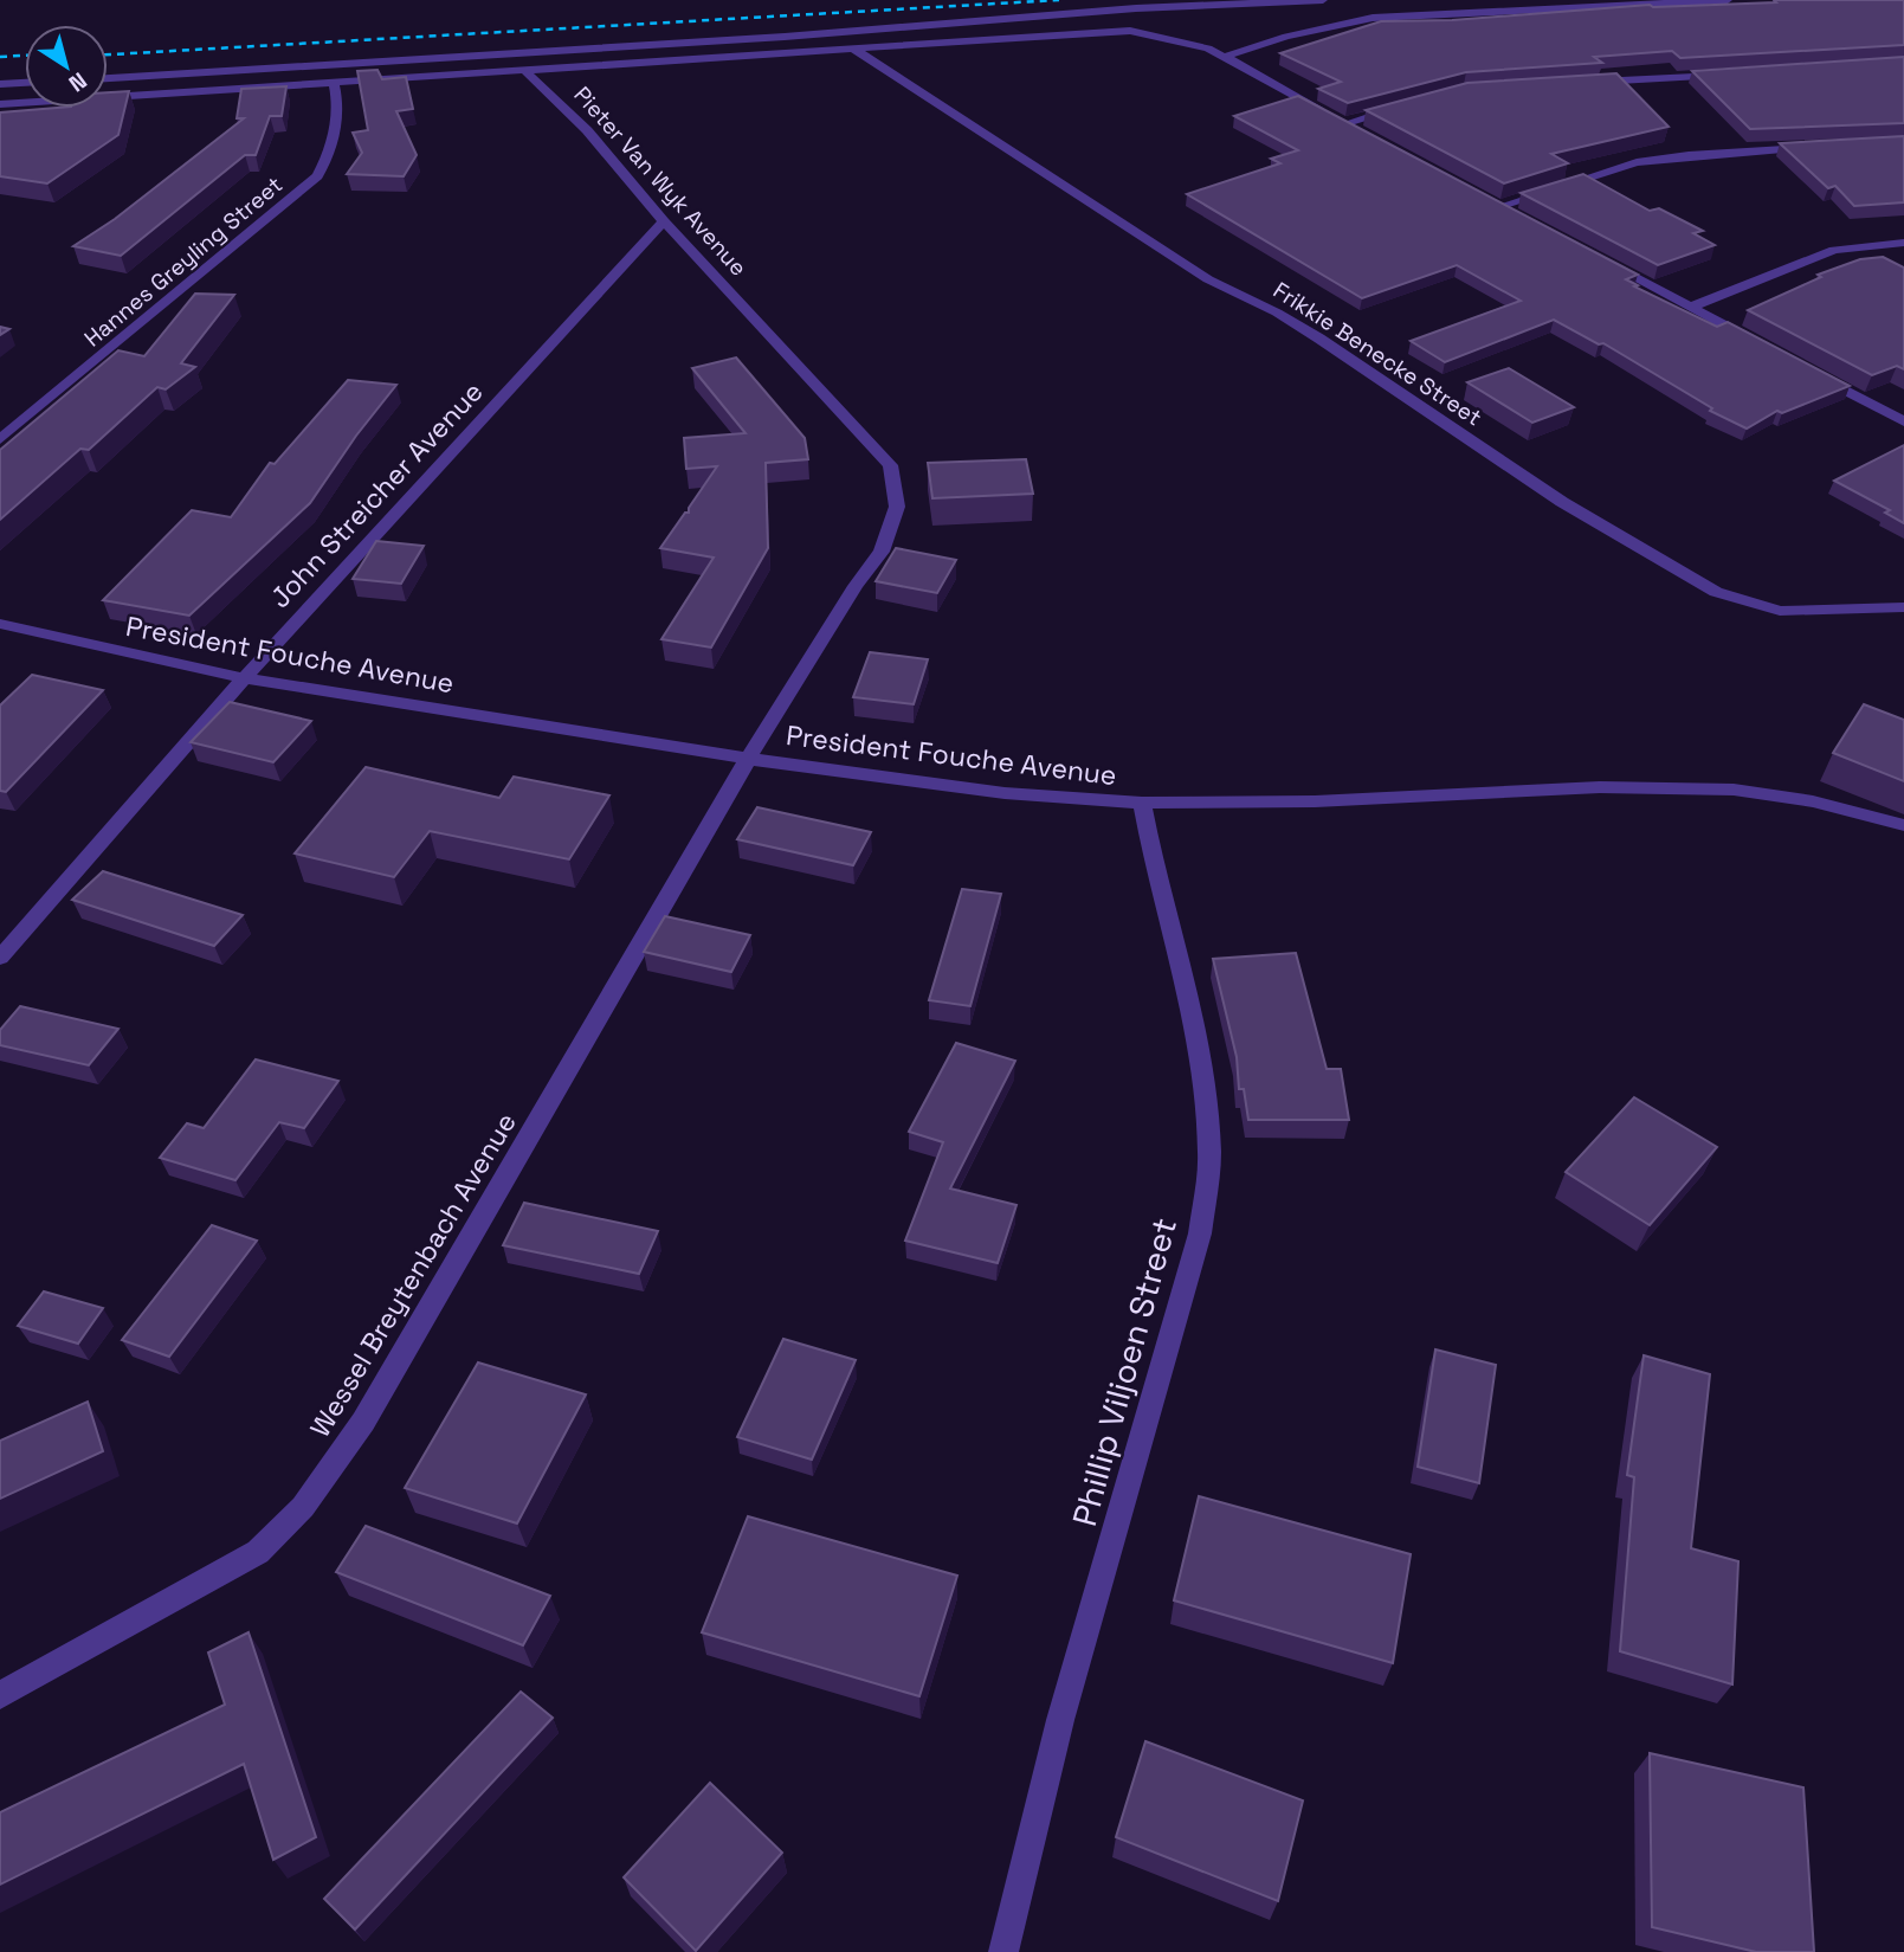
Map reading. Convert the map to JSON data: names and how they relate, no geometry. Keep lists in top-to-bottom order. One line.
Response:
{"streets":{"street":["Pieter Van Wyk Avenue","Hannes Greyling Street","Frikkie Benecke Street","John Streicher Avenue","President Fouche Avenue","Wessel Breytenbach Avenue","Phillip Viljoen Street"]},"crossings":[["Pieter Van Wyk Avenue","John Streicher Avenue"],["Pieter Van Wyk Avenue","President Fouche Avenue"],["Pieter Van Wyk Avenue","Wessel Breytenbach Avenue"],["John Streicher Avenue","President Fouche Avenue"],["President Fouche Avenue","Wessel Breytenbach Avenue"],["President Fouche Avenue","Phillip Viljoen Street"]],"north":"bottom right"}
